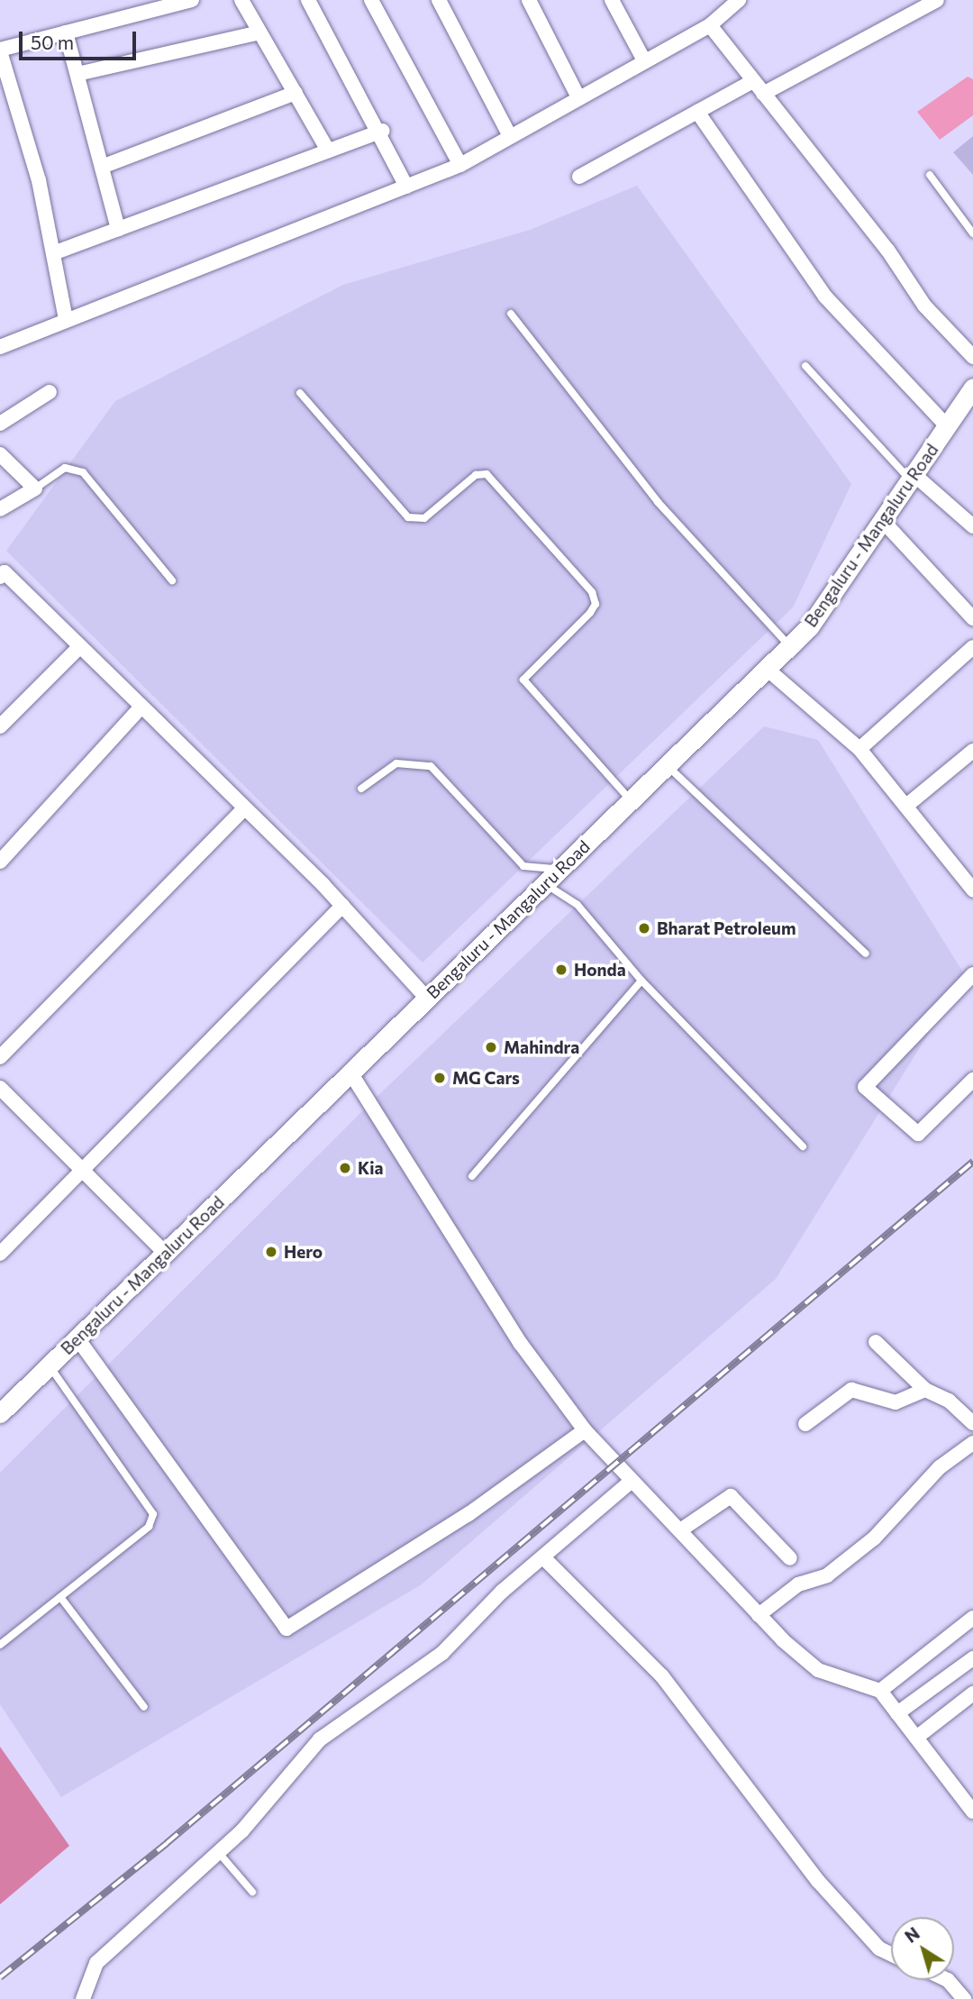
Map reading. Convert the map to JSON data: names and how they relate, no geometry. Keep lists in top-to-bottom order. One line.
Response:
{"streets":{"street":["Bengaluru - Mangaluru Road"]},"places":["Bharat Petroleum","Honda","Mahindra","MG Cars","Kia","Hero"],"scale_bar":"50 m","north":"top left"}
